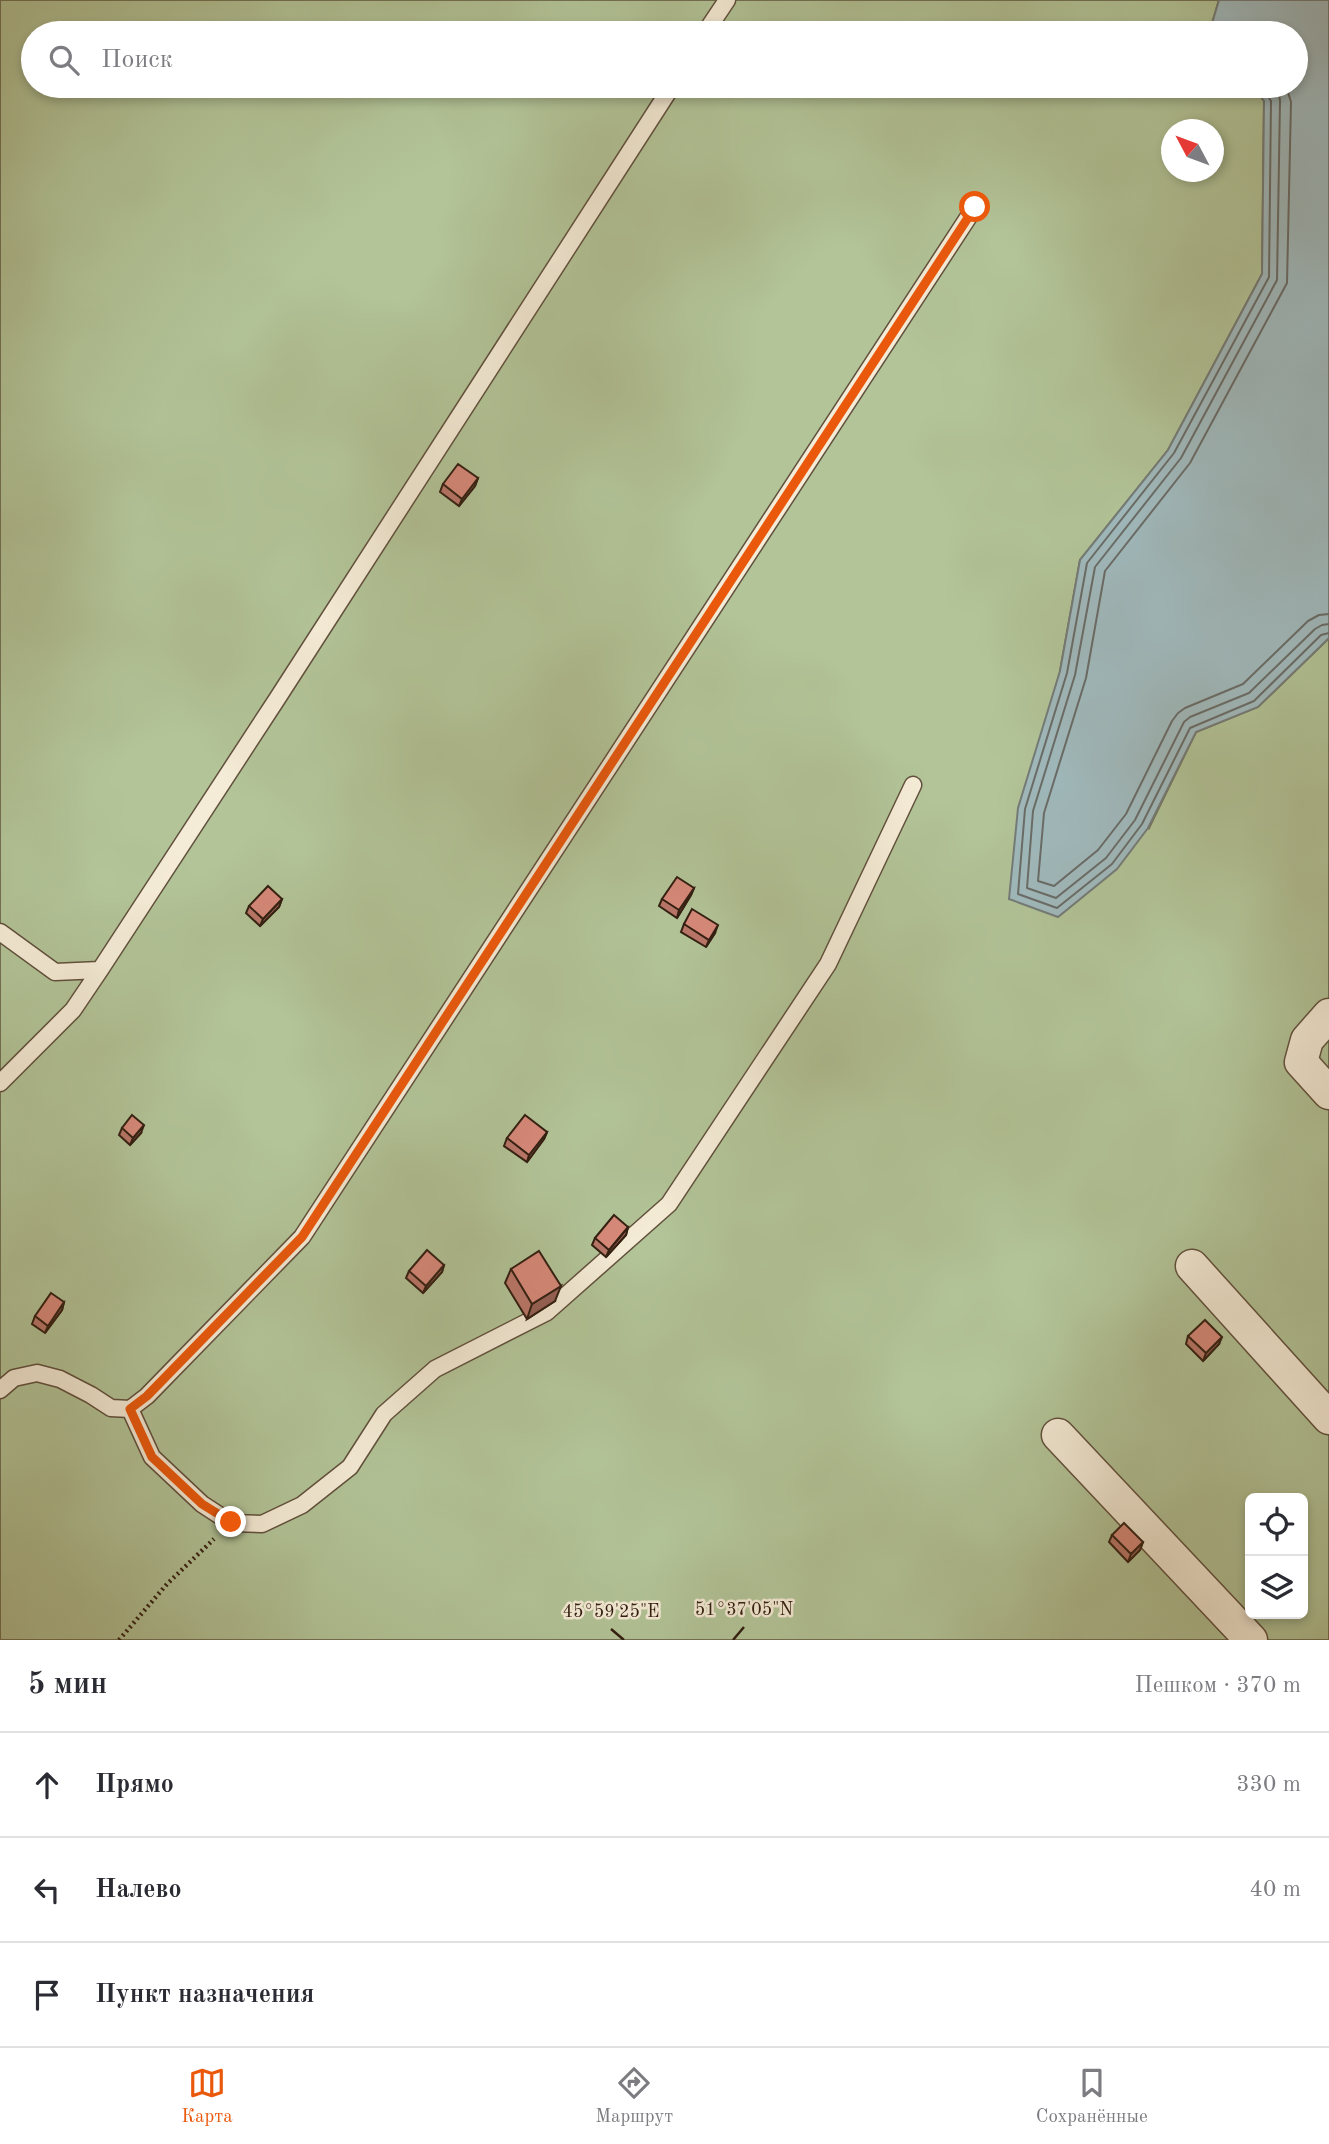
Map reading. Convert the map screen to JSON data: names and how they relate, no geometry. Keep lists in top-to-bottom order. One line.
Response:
{"north":"top left","page":{"search":"Поиск","heading":["5 мин","Пешком · 370 m"],"list":[["Прямо","330 m"],["Налево","40 m"],"Пункт назначения"],"nav":["Карта","Маршрут","Сохранённые"]},"coordinates":["51°37'05\"N","45°59'25\"E"]}
